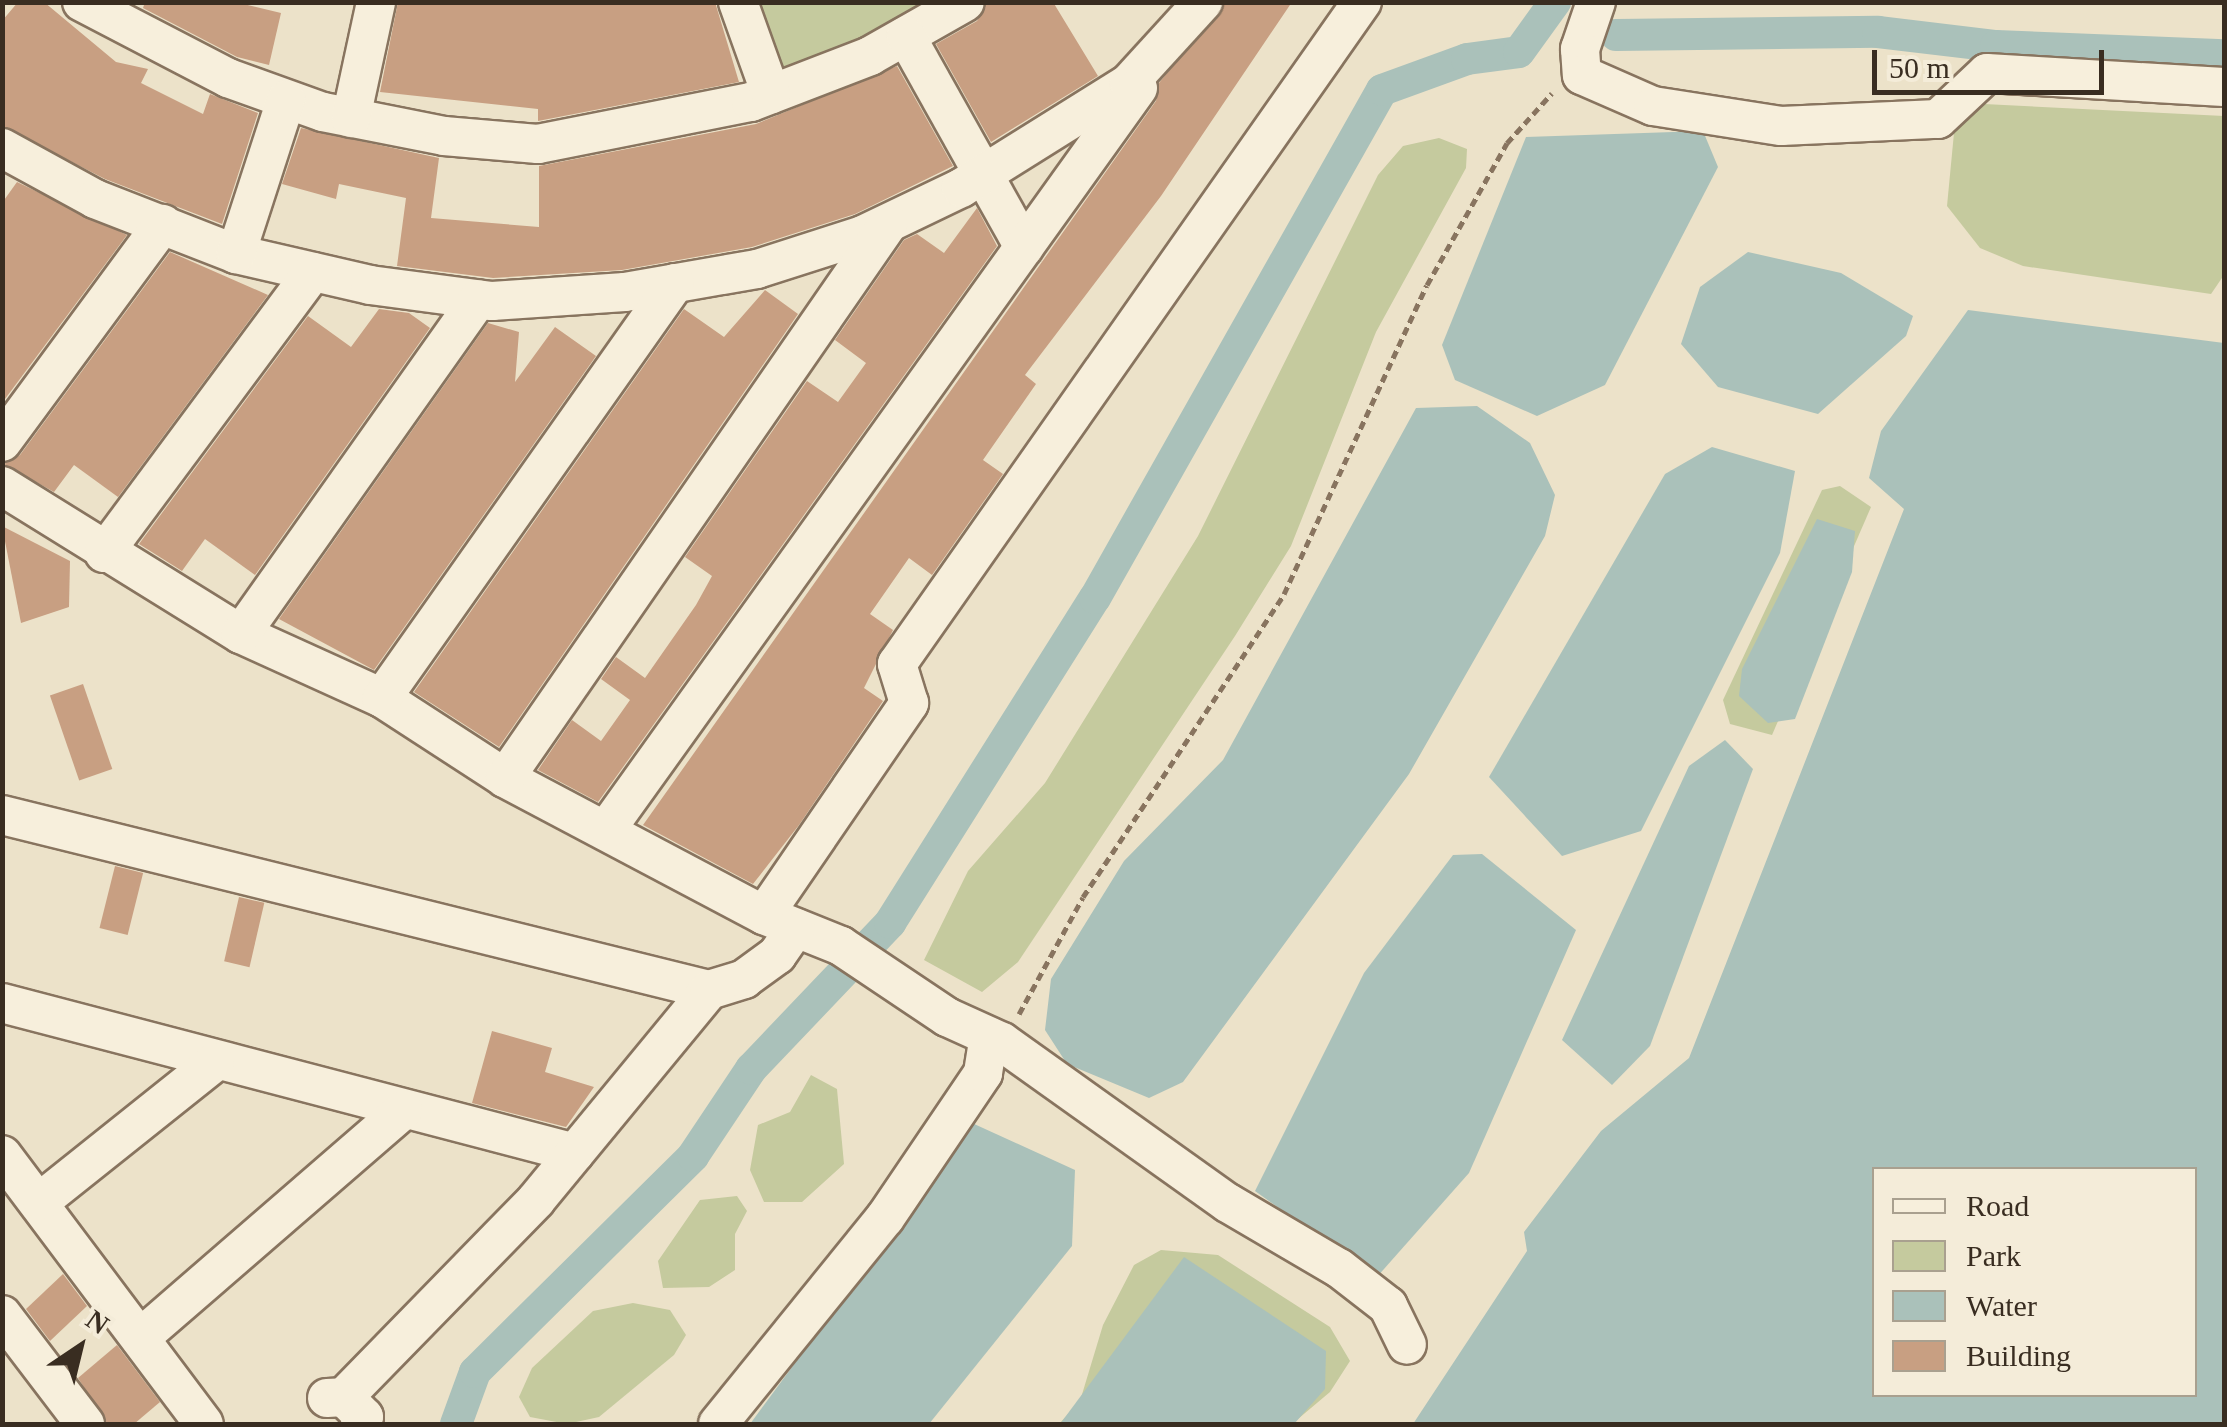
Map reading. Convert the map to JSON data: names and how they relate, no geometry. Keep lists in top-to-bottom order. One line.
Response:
{"legend":["Road","Park","Water","Building"],"scale_bar":"50 m","north":"top right"}
